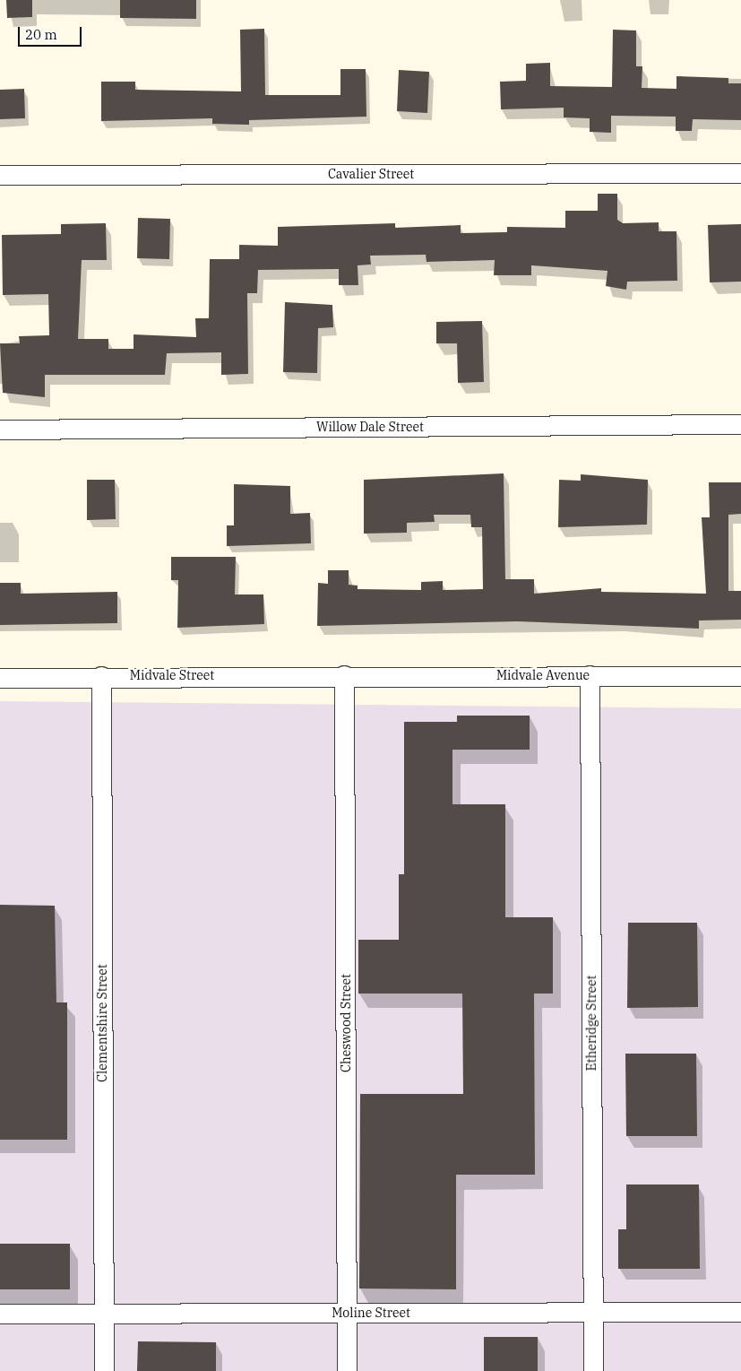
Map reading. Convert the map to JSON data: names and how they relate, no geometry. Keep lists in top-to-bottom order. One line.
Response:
{"streets":{"street":["Cavalier Street","Willow Dale Street","Midvale Street","Midvale Avenue","Clementshire Street","Cheswood Street","Etheridge Street","Moline Street"]},"crossings":[["Midvale Street","Midvale Avenue"],["Midvale Street","Clementshire Street"],["Midvale Street","Cheswood Street"],["Midvale Avenue","Cheswood Street"],["Midvale Avenue","Etheridge Street"],["Clementshire Street","Moline Street"],["Cheswood Street","Moline Street"],["Etheridge Street","Moline Street"]],"scale_bar":"20 m"}
